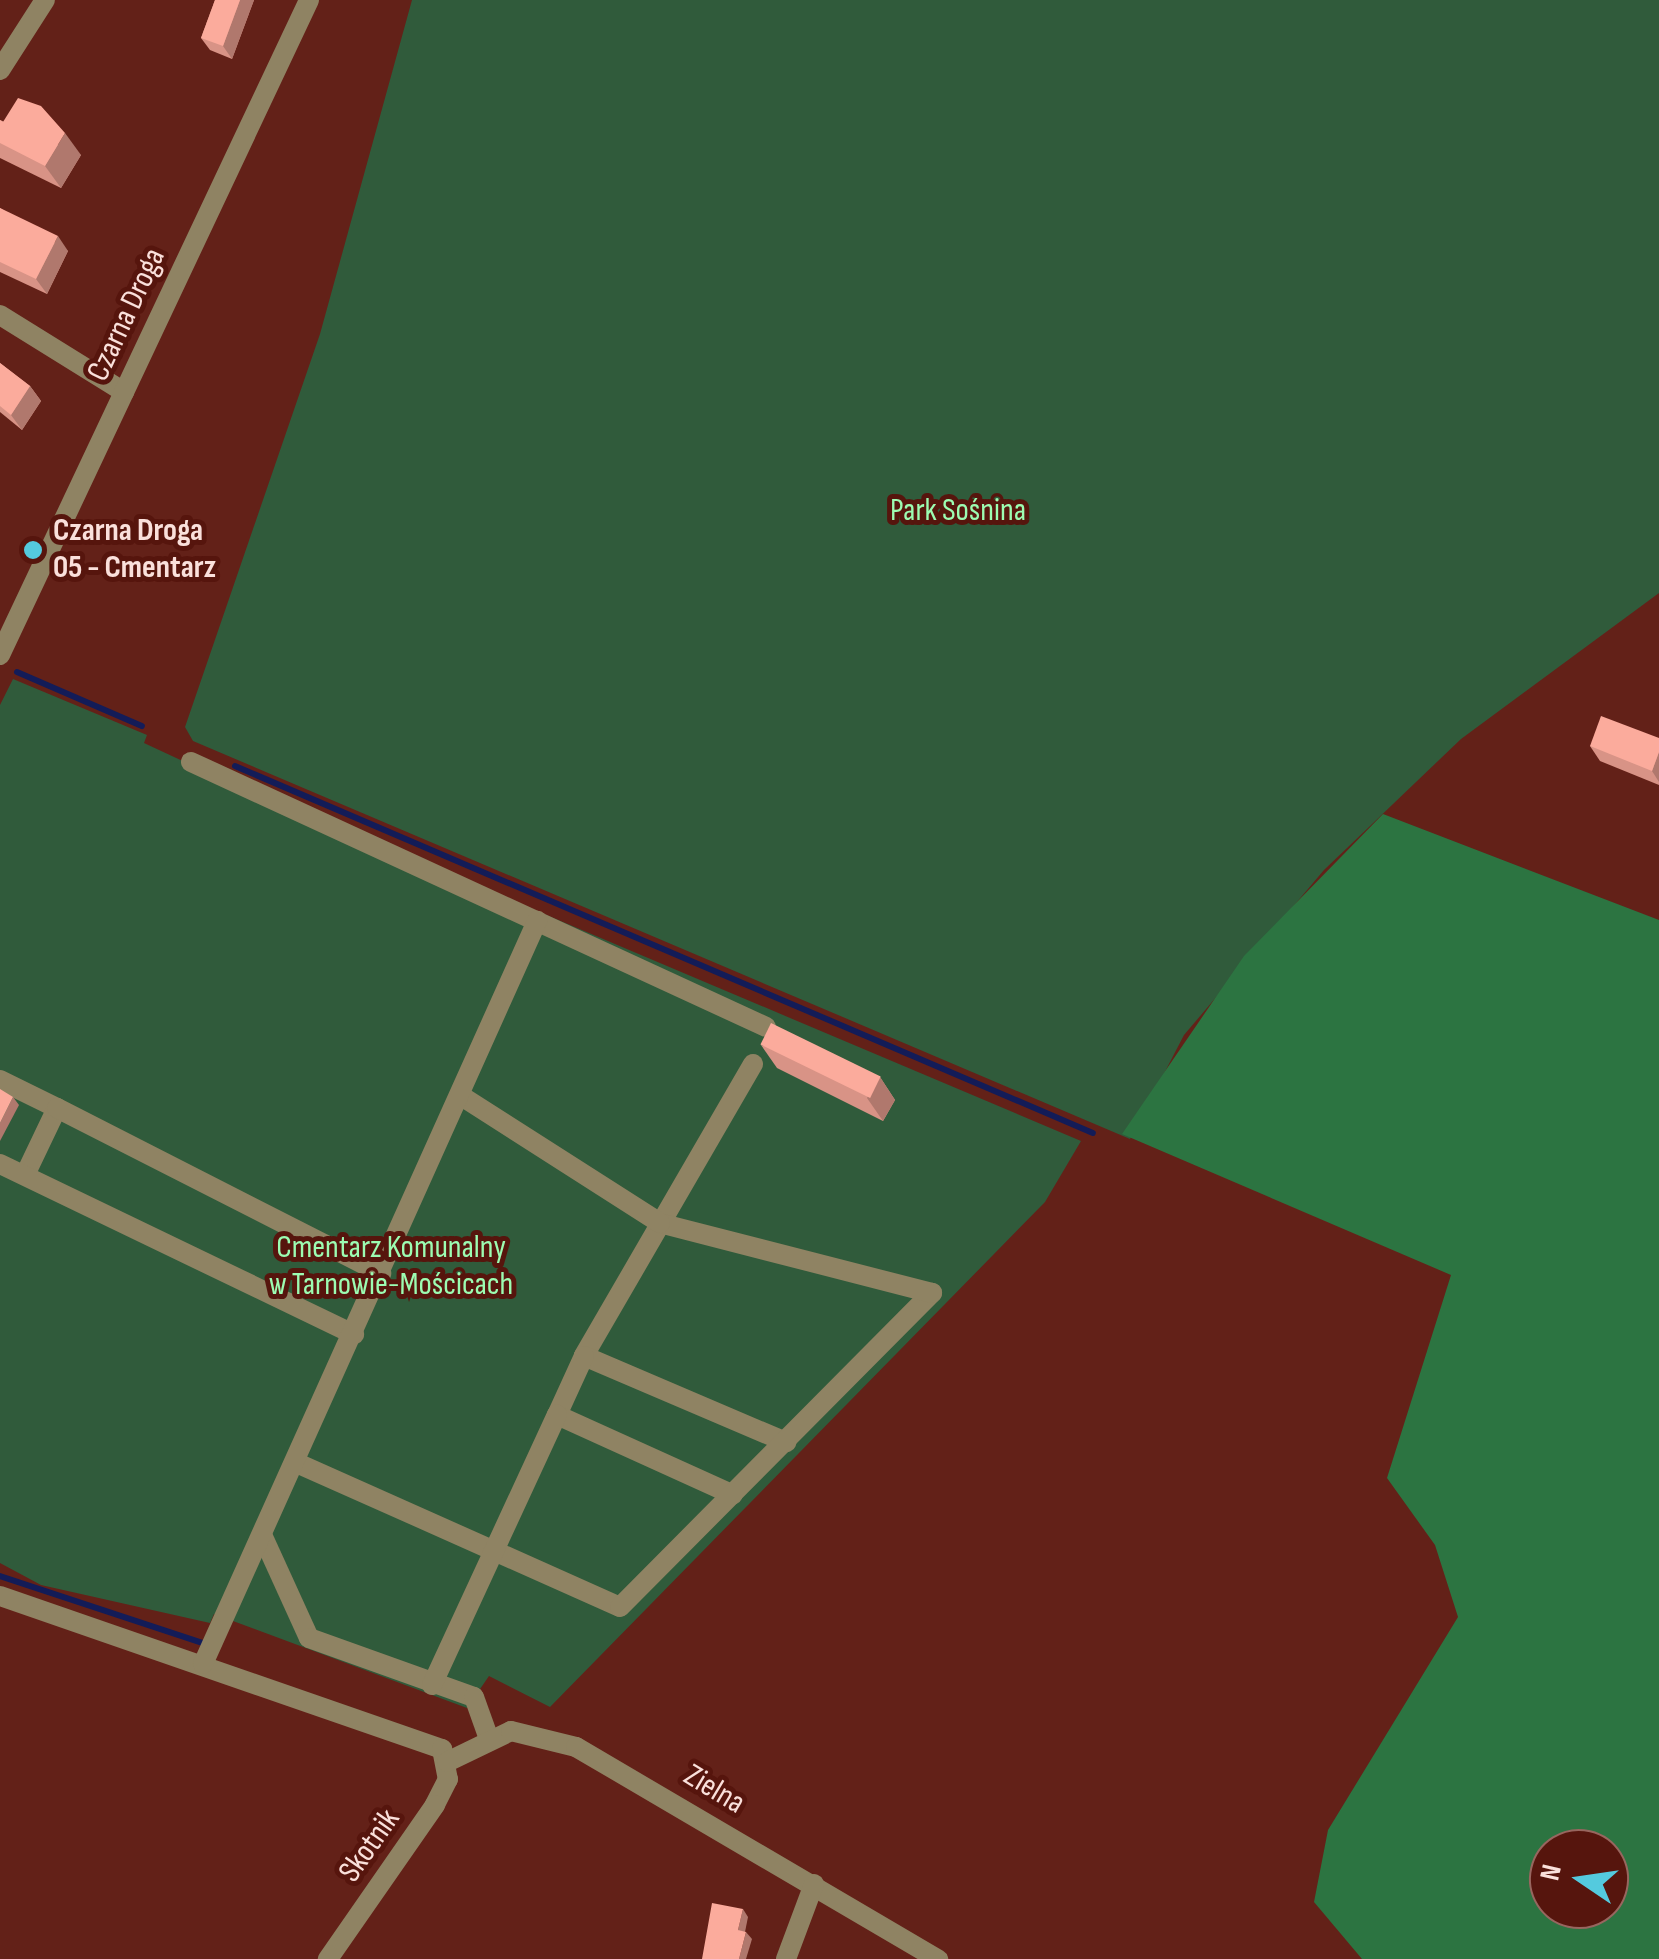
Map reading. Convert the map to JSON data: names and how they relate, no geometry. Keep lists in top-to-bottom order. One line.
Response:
{"streets":{"street":["Czarna Droga","Zielna","Skotnik"]},"parks":["Park Sośnina","Cmentarz Komunalny w Tarnowie-Mościcach"],"places":["Czarna Droga 05 - Cmentarz"],"north":"left"}
